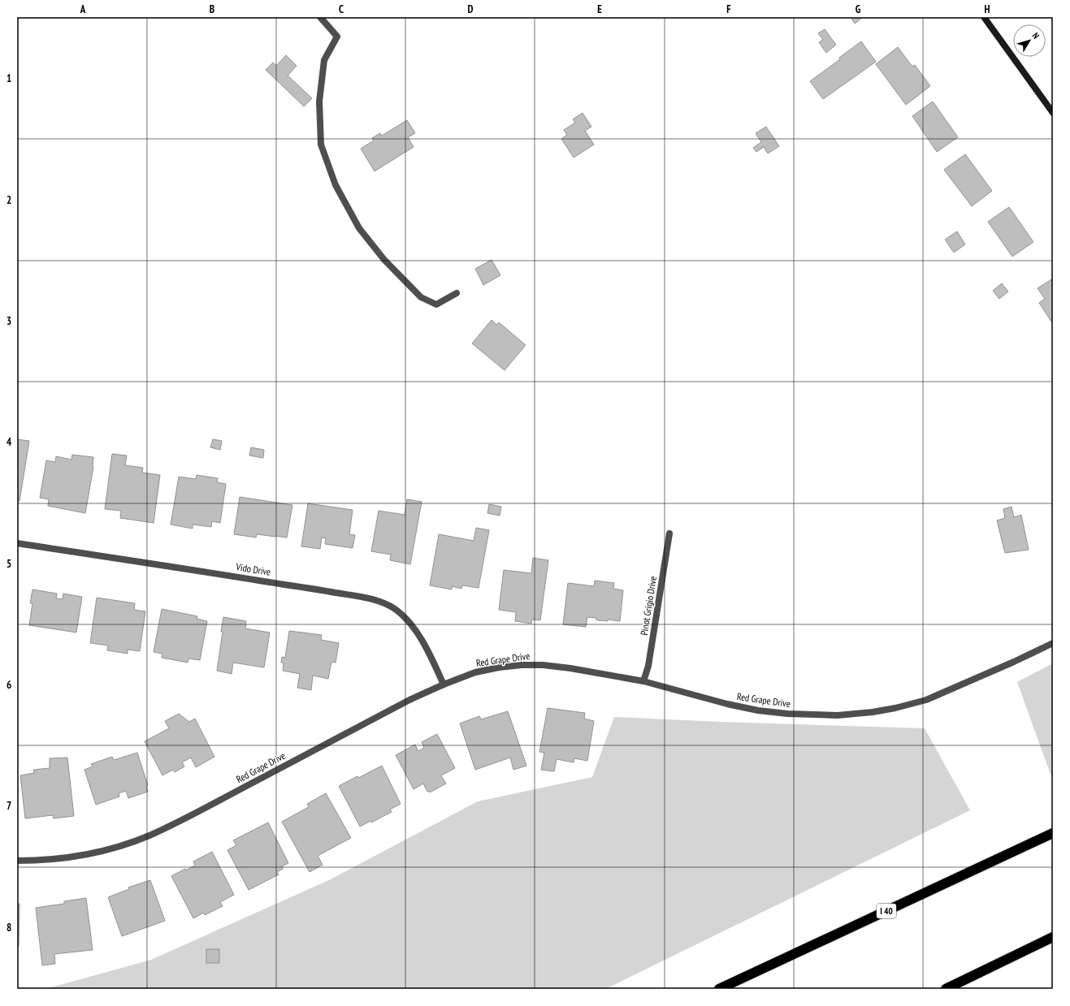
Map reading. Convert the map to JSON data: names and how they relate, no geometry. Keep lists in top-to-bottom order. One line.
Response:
{"streets":{"highway":["I 40"],"street":["Vido Drive","Pinot Grigio Drive","Red Grape Drive"]},"crossings":[["Vido Drive","Red Grape Drive"],["Pinot Grigio Drive","Red Grape Drive"]],"north":"top right","grid":{"columns":["A","B","C","D","E","F","G","H"],"rows":["1","2","3","4","5","6","7","8"]}}
